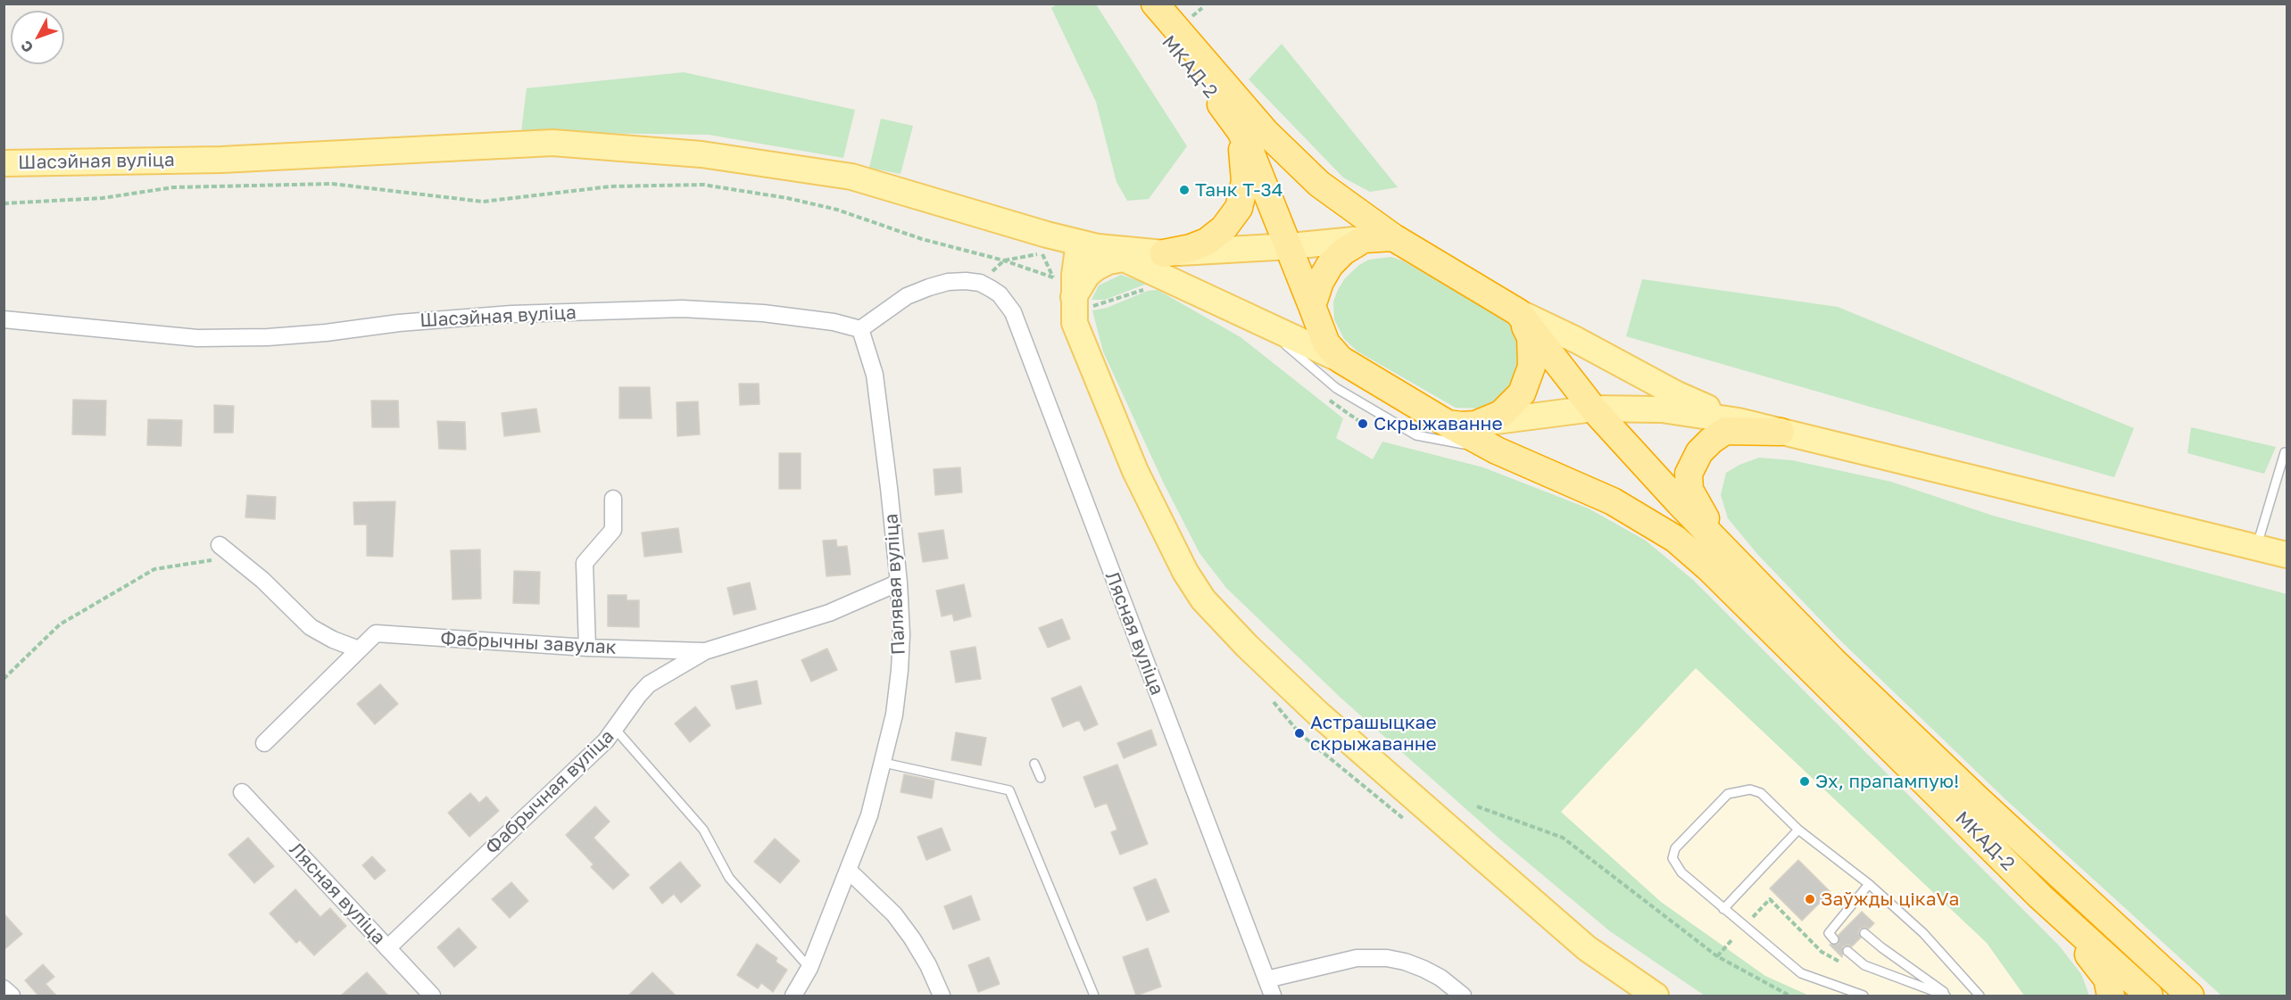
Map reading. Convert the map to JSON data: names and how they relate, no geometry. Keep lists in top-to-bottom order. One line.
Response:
{"streets":{"highway":["МКАД-2"],"main road":["Шасэйная вуліца"],"street":["Палявая вуліца","Лясная вуліца","Фабрычны завулак","Фабрычная вуліца"]},"crossings":[["Шасэйная вуліца","Палявая вуліца"],["Палявая вуліца","Фабрычная вуліца"],["Лясная вуліца","Фабрычная вуліца"],["Фабрычны завулак","Фабрычная вуліца"]],"places":["Танк Т-34","Скрыжаванне","Астрашыцкае скрыжаванне","Эх, прапампую!","Заўжды цікаVа"],"north":"bottom left"}
